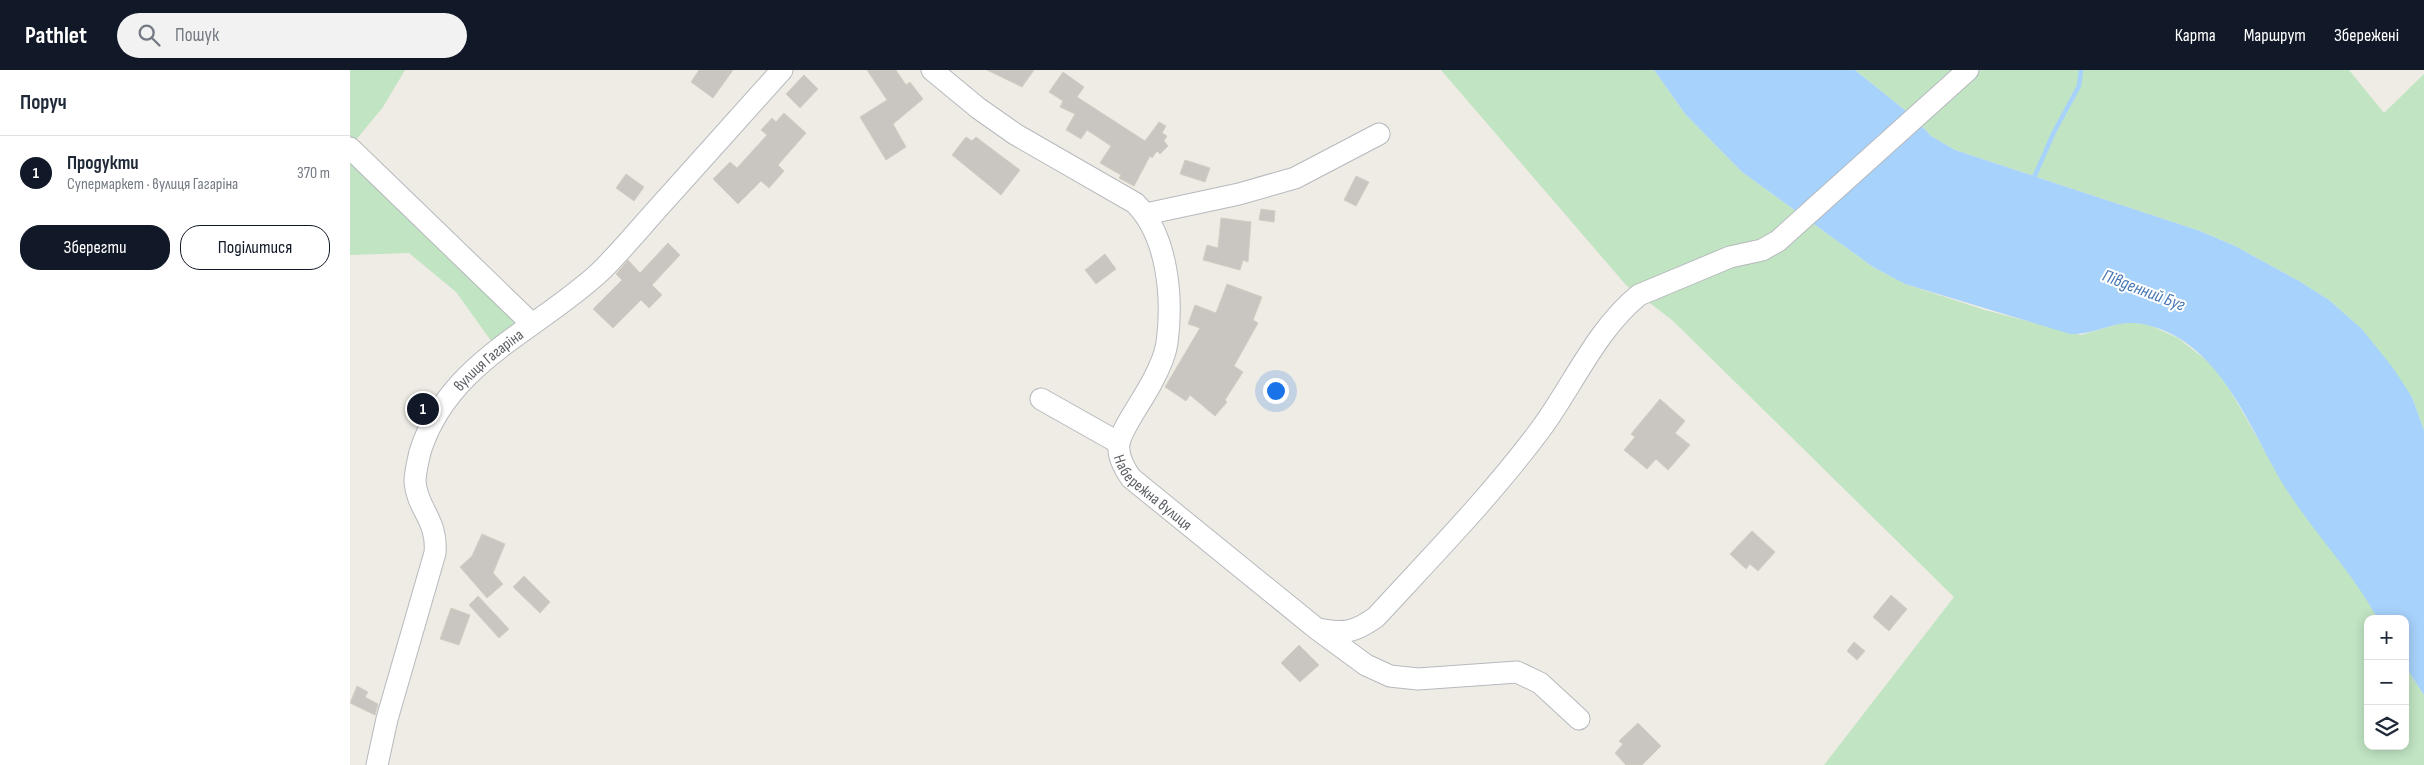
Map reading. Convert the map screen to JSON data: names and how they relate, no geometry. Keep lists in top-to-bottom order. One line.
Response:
{"streets":{"street":["вулиця Гагаріна","Набережна вулиця"]},"water":["Південний Буг"],"page":{"header":"Pathlet","search":"Пошук","nav":["Карта","Маршрут","Збережені"],"heading":"Поруч","list":[{"mark":"1","name":"Продукти","note":"Супермаркет · вулиця Гагаріна","value":"370 m"}],"buttons":["Зберегти","Поділитися"],"pins":"1","map_buttons":["+","−"]}}
